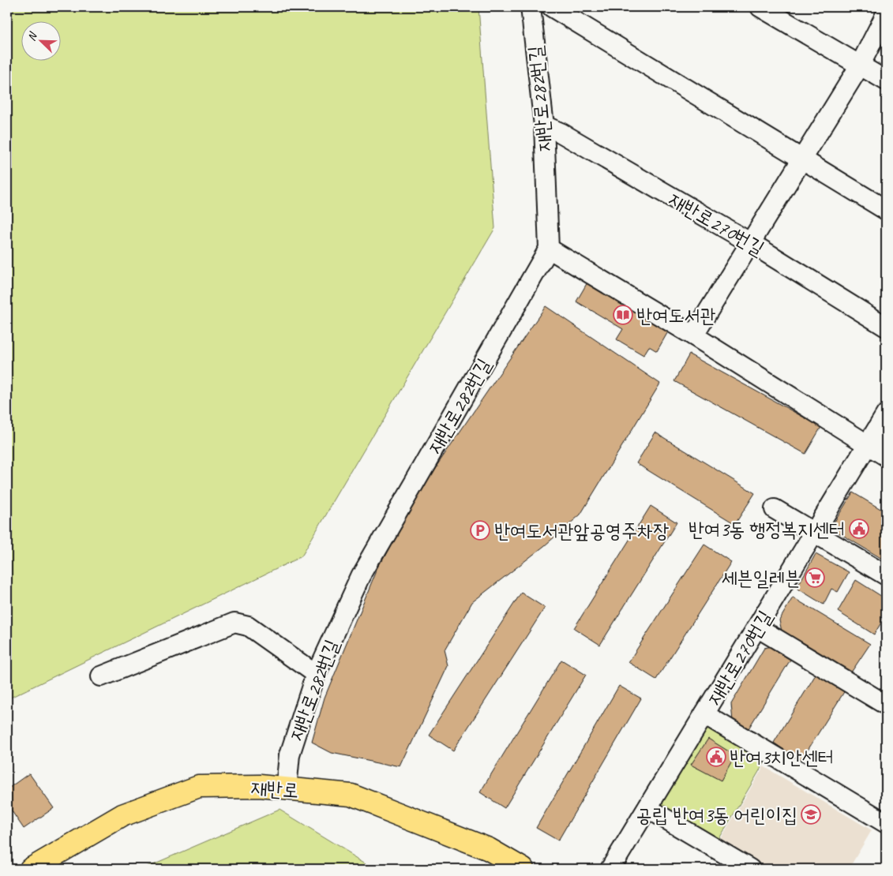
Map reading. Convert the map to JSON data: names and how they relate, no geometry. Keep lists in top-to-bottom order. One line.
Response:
{"streets":{"main road":["재반로"],"street":["재반로282번길","재반로270번길"]},"crossings":[["재반로282번길","재반로270번길"],["재반로282번길","재반로"]],"places":{"library":["반여도서관"],"public building":["반여3동 행정복지센터","반여3치안센터"],"parking":["반여도서관앞공영주차장"],"supermarket":["세븐일레븐"],"school or university":["공립 반여3동 어린이집"]},"north":"top left"}
